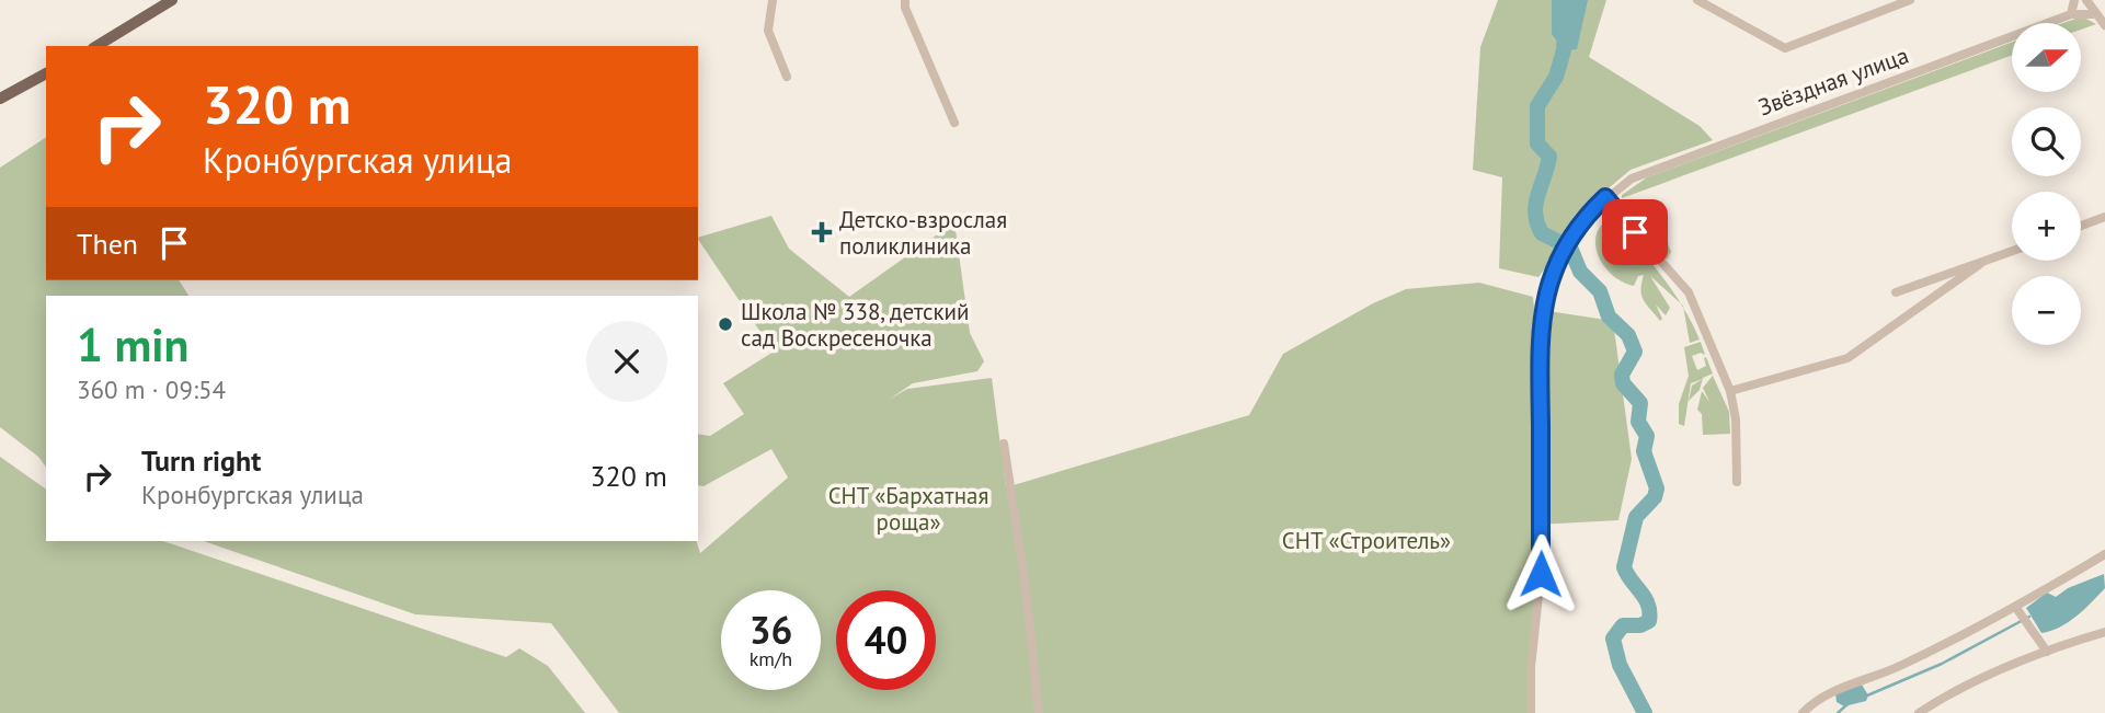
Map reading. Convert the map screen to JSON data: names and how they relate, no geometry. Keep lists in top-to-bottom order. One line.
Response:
{"streets":{"street":["Звёздная улица"]},"parks":["СНТ «Бархатная роща»","СНТ «Строитель»"],"places":{"health":["Детско-взрослая поликлиника"],"other":["Школа № 338, детский сад Воскресеночка"]},"north":"right","page":{"map_buttons":["+","−"],"turn":["320 m","Кронбургская улица"],"then":"Then","heading":["1 min","360 m · 09:54"],"list":[{"name":"Turn right","note":"Кронбургская улица","value":"320 m"}],"speed":"36 km/h","limit":"40"}}
